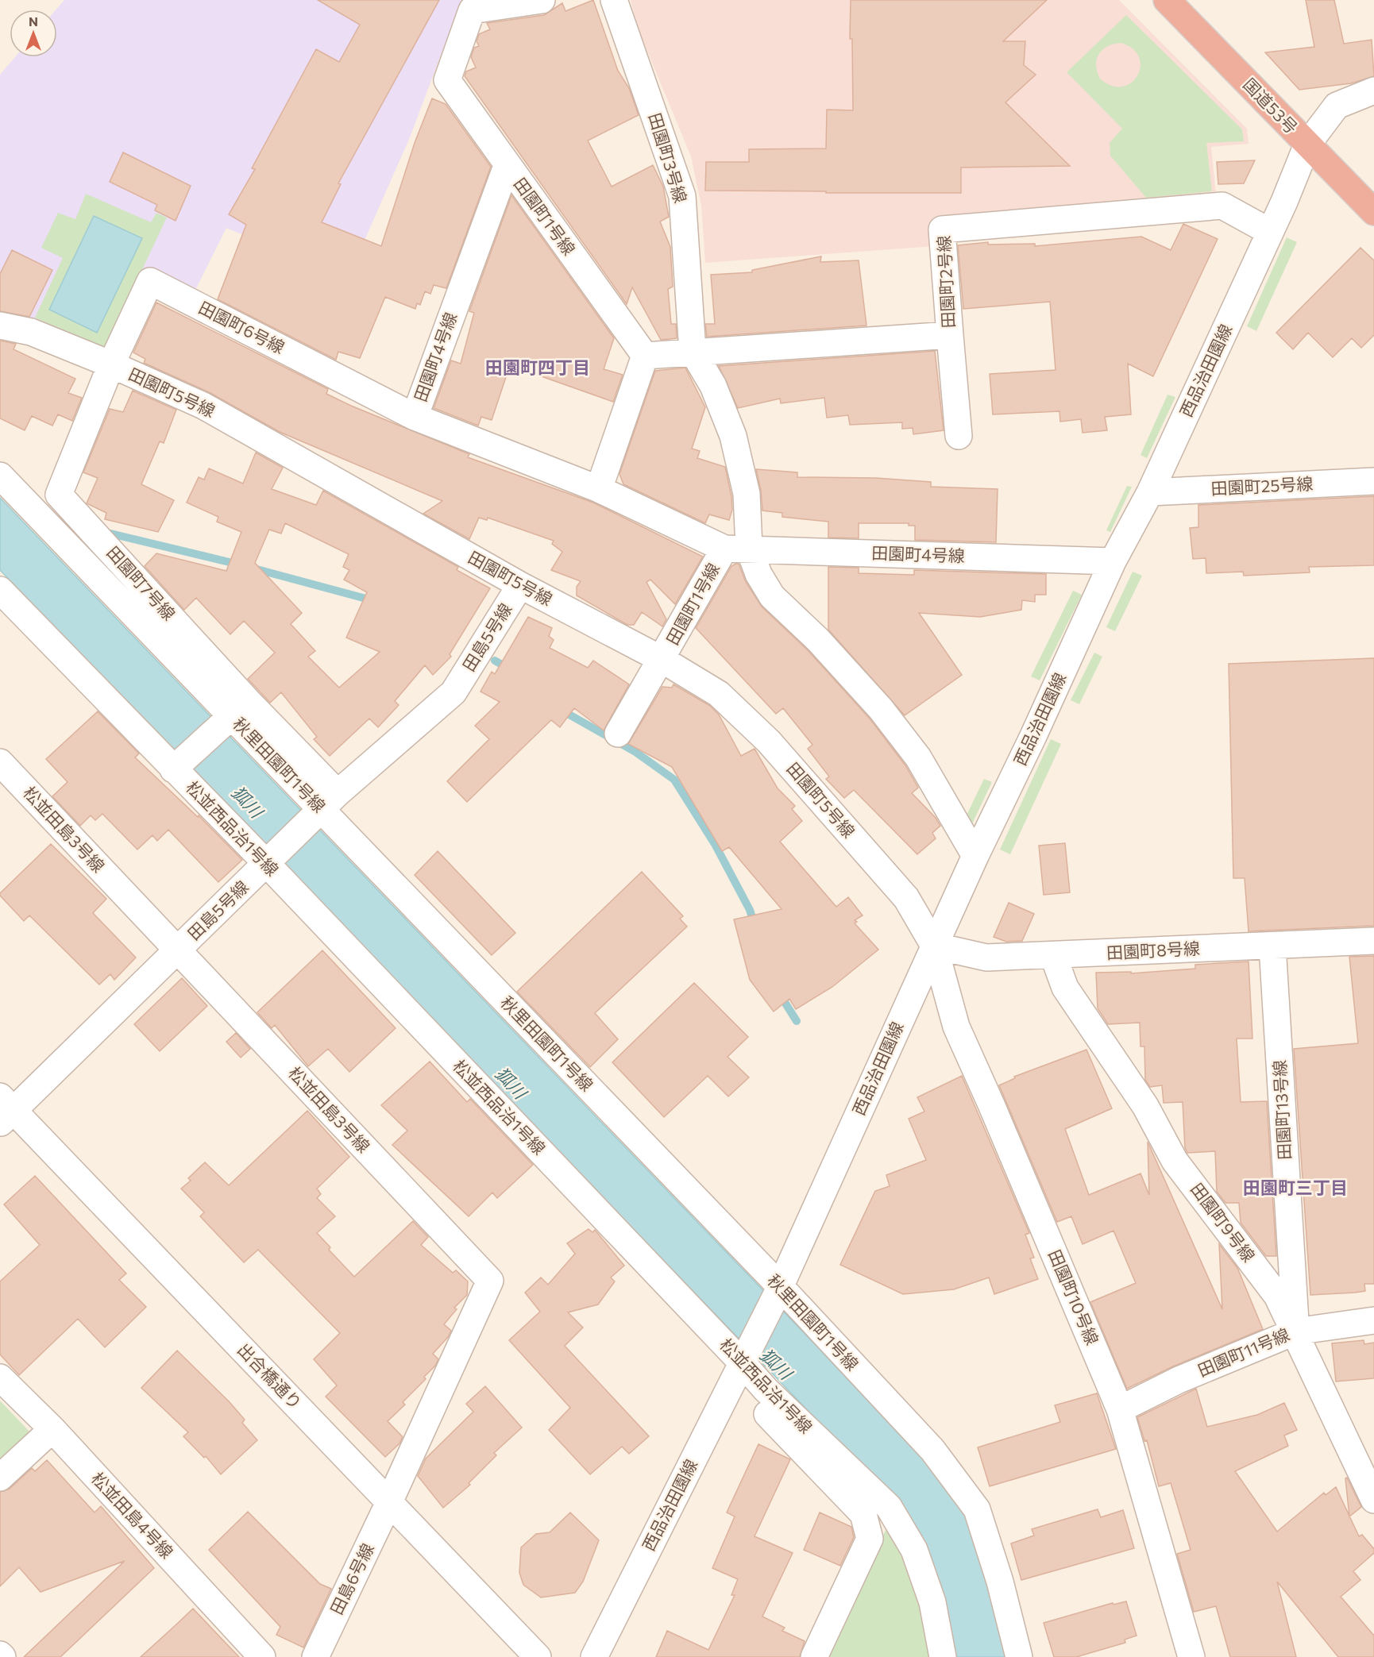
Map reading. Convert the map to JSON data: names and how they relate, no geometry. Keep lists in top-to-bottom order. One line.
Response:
{"streets":{"highway":["国道53号"],"street":["田園町3号線","田園町1号線","田園町2号線","田園町6号線","田園町4号線","西品治田園線","田園町5号線","田園町25号線","田園町7号線","田島5号線","秋里田園町1号線","松並西品治1号線","松並田島3号線","田園町8号線","田園町13号線","田園町9号線","田園町10号線","田園町11号線","出合橋通り","松並田島4号線","田島6号線"]},"crossings":[["国道53号","西品治田園線"],["田園町3号線","田園町2号線"],["田園町1号線","田園町2号線"],["田園町1号線","田園町4号線"],["田園町1号線","田園町5号線"],["田園町2号線","西品治田園線"],["田園町6号線","田園町4号線"],["田園町6号線","田園町5号線"],["田園町6号線","田園町7号線"],["田園町4号線","西品治田園線"],["西品治田園線","田園町5号線"],["西品治田園線","田園町25号線"],["西品治田園線","秋里田園町1号線"],["西品治田園線","松並西品治1号線"],["西品治田園線","田園町8号線"],["西品治田園線","田園町10号線"],["田園町5号線","田園町7号線"],["田園町5号線","田島5号線"],["田園町5号線","田園町8号線"],["田園町5号線","田園町10号線"],["田園町7号線","秋里田園町1号線"],["田島5号線","秋里田園町1号線"],["田島5号線","松並西品治1号線"],["田島5号線","松並田島3号線"],["田島5号線","出合橋通り"],["松並田島3号線","出合橋通り"],["松並田島3号線","田島6号線"],["田園町8号線","田園町13号線"],["田園町8号線","田園町9号線"],["田園町8号線","田園町10号線"],["田園町13号線","田園町9号線"],["田園町13号線","田園町11号線"],["田園町9号線","田園町11号線"],["田園町10号線","田園町11号線"],["出合橋通り","田島6号線"]],"districts":["田園町四丁目","田園町三丁目"],"water":["狐川"],"north":"top"}
